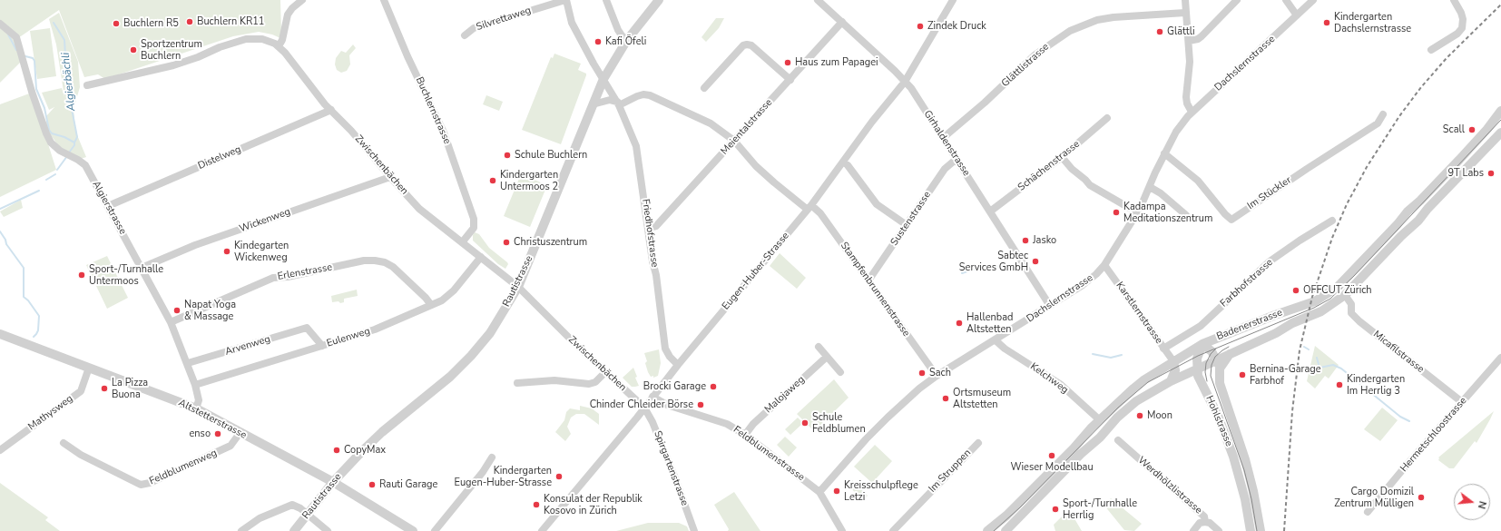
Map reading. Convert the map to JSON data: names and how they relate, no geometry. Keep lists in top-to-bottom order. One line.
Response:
{"streets":{"street":["Silvrettaweg","Dachslernstrasse","Glättlistrasse","Buchlernstrasse","Meientalstrasse","Girhaldenstrasse","Distelweg","Zwischenbächen","Schächenstrasse","Im Stückler","Algierstrasse","Sustenstrasse","Wickenweg","Friedhofstrasse","Eugen-Huber-Strasse","Erlenstrasse","Rautistrasse","Farbhofstrasse","Stampfenbrunnenstrasse","Karstlernstrasse","Badenerstrasse","Eulenweg","Arvenweg","Micafilstrasse","Kelchweg","Malojaweg","Mathysweg","Altstetterstrasse","Hohlstrasse","Hermetschloostrasse","Feldblumenstrasse","Feldblumenweg","Spirgartenstrasse","Im Struppen","Werdhölzlistrasse"]},"crossings":[["Silvrettaweg","Friedhofstrasse"],["Dachslernstrasse","Girhaldenstrasse"],["Dachslernstrasse","Im Stückler"],["Dachslernstrasse","Stampfenbrunnenstrasse"],["Dachslernstrasse","Karstlernstrasse"],["Dachslernstrasse","Kelchweg"],["Dachslernstrasse","Feldblumenstrasse"],["Glättlistrasse","Girhaldenstrasse"],["Buchlernstrasse","Zwischenbächen"],["Meientalstrasse","Girhaldenstrasse"],["Meientalstrasse","Friedhofstrasse"],["Meientalstrasse","Stampfenbrunnenstrasse"],["Girhaldenstrasse","Schächenstrasse"],["Girhaldenstrasse","Sustenstrasse"],["Girhaldenstrasse","Eugen-Huber-Strasse"],["Distelweg","Zwischenbächen"],["Distelweg","Algierstrasse"],["Zwischenbächen","Wickenweg"],["Zwischenbächen","Eugen-Huber-Strasse"],["Zwischenbächen","Rautistrasse"],["Zwischenbächen","Eulenweg"],["Zwischenbächen","Spirgartenstrasse"],["Algierstrasse","Wickenweg"],["Algierstrasse","Erlenstrasse"],["Algierstrasse","Eulenweg"],["Algierstrasse","Arvenweg"],["Algierstrasse","Altstetterstrasse"],["Sustenstrasse","Stampfenbrunnenstrasse"],["Friedhofstrasse","Eugen-Huber-Strasse"],["Friedhofstrasse","Rautistrasse"],["Friedhofstrasse","Stampfenbrunnenstrasse"],["Eugen-Huber-Strasse","Stampfenbrunnenstrasse"],["Eugen-Huber-Strasse","Feldblumenstrasse"],["Eugen-Huber-Strasse","Spirgartenstrasse"],["Erlenstrasse","Eulenweg"],["Rautistrasse","Altstetterstrasse"],["Farbhofstrasse","Karstlernstrasse"],["Karstlernstrasse","Badenerstrasse"],["Badenerstrasse","Micafilstrasse"],["Badenerstrasse","Kelchweg"],["Badenerstrasse","Hohlstrasse"],["Eulenweg","Arvenweg"],["Micafilstrasse","Hermetschloostrasse"],["Malojaweg","Feldblumenstrasse"],["Mathysweg","Altstetterstrasse"],["Altstetterstrasse","Feldblumenweg"]],"water":["Algierbächli"],"places":["Buchlern KR11","Kindergarten Dachslernstrasse","Buchlern R5","Zindek Druck","Glättli","Kafi Öfeli","Sportzentrum Buchlern","Haus zum Papagei","Scall","Schule Buchlern","9T Labs","Kindergarten Untermoos 2","Kadampa Meditationszentrum","Jasko","Christuszentrum","Kindegarten Wickenweg","Sabtec Services GmbH","Sport-/Turnhalle Untermoos","OFFCUT Zürich","Napat Yoga & Massage","Hallenbad Altstetten","Sach","Bernina-Garage Farbhof","Kindergarten Im Herrlig 3","Brocki Garage","La Pizza Buona","Ortsmuseum Altstetten","Chinder Chleider Börse","Moon","Schule Feldblumen","enso","CopyMax","Wieser Modellbau","Kindergarten Eugen-Huber-Strasse","Rauti Garage","Kreisschulpflege Letzi","Cargo Domizil Zentrum Mülligen","Konsulat der Republik Kosovo in Zürich","Sport-/Turnhalle Herrlig"],"north":"right"}
